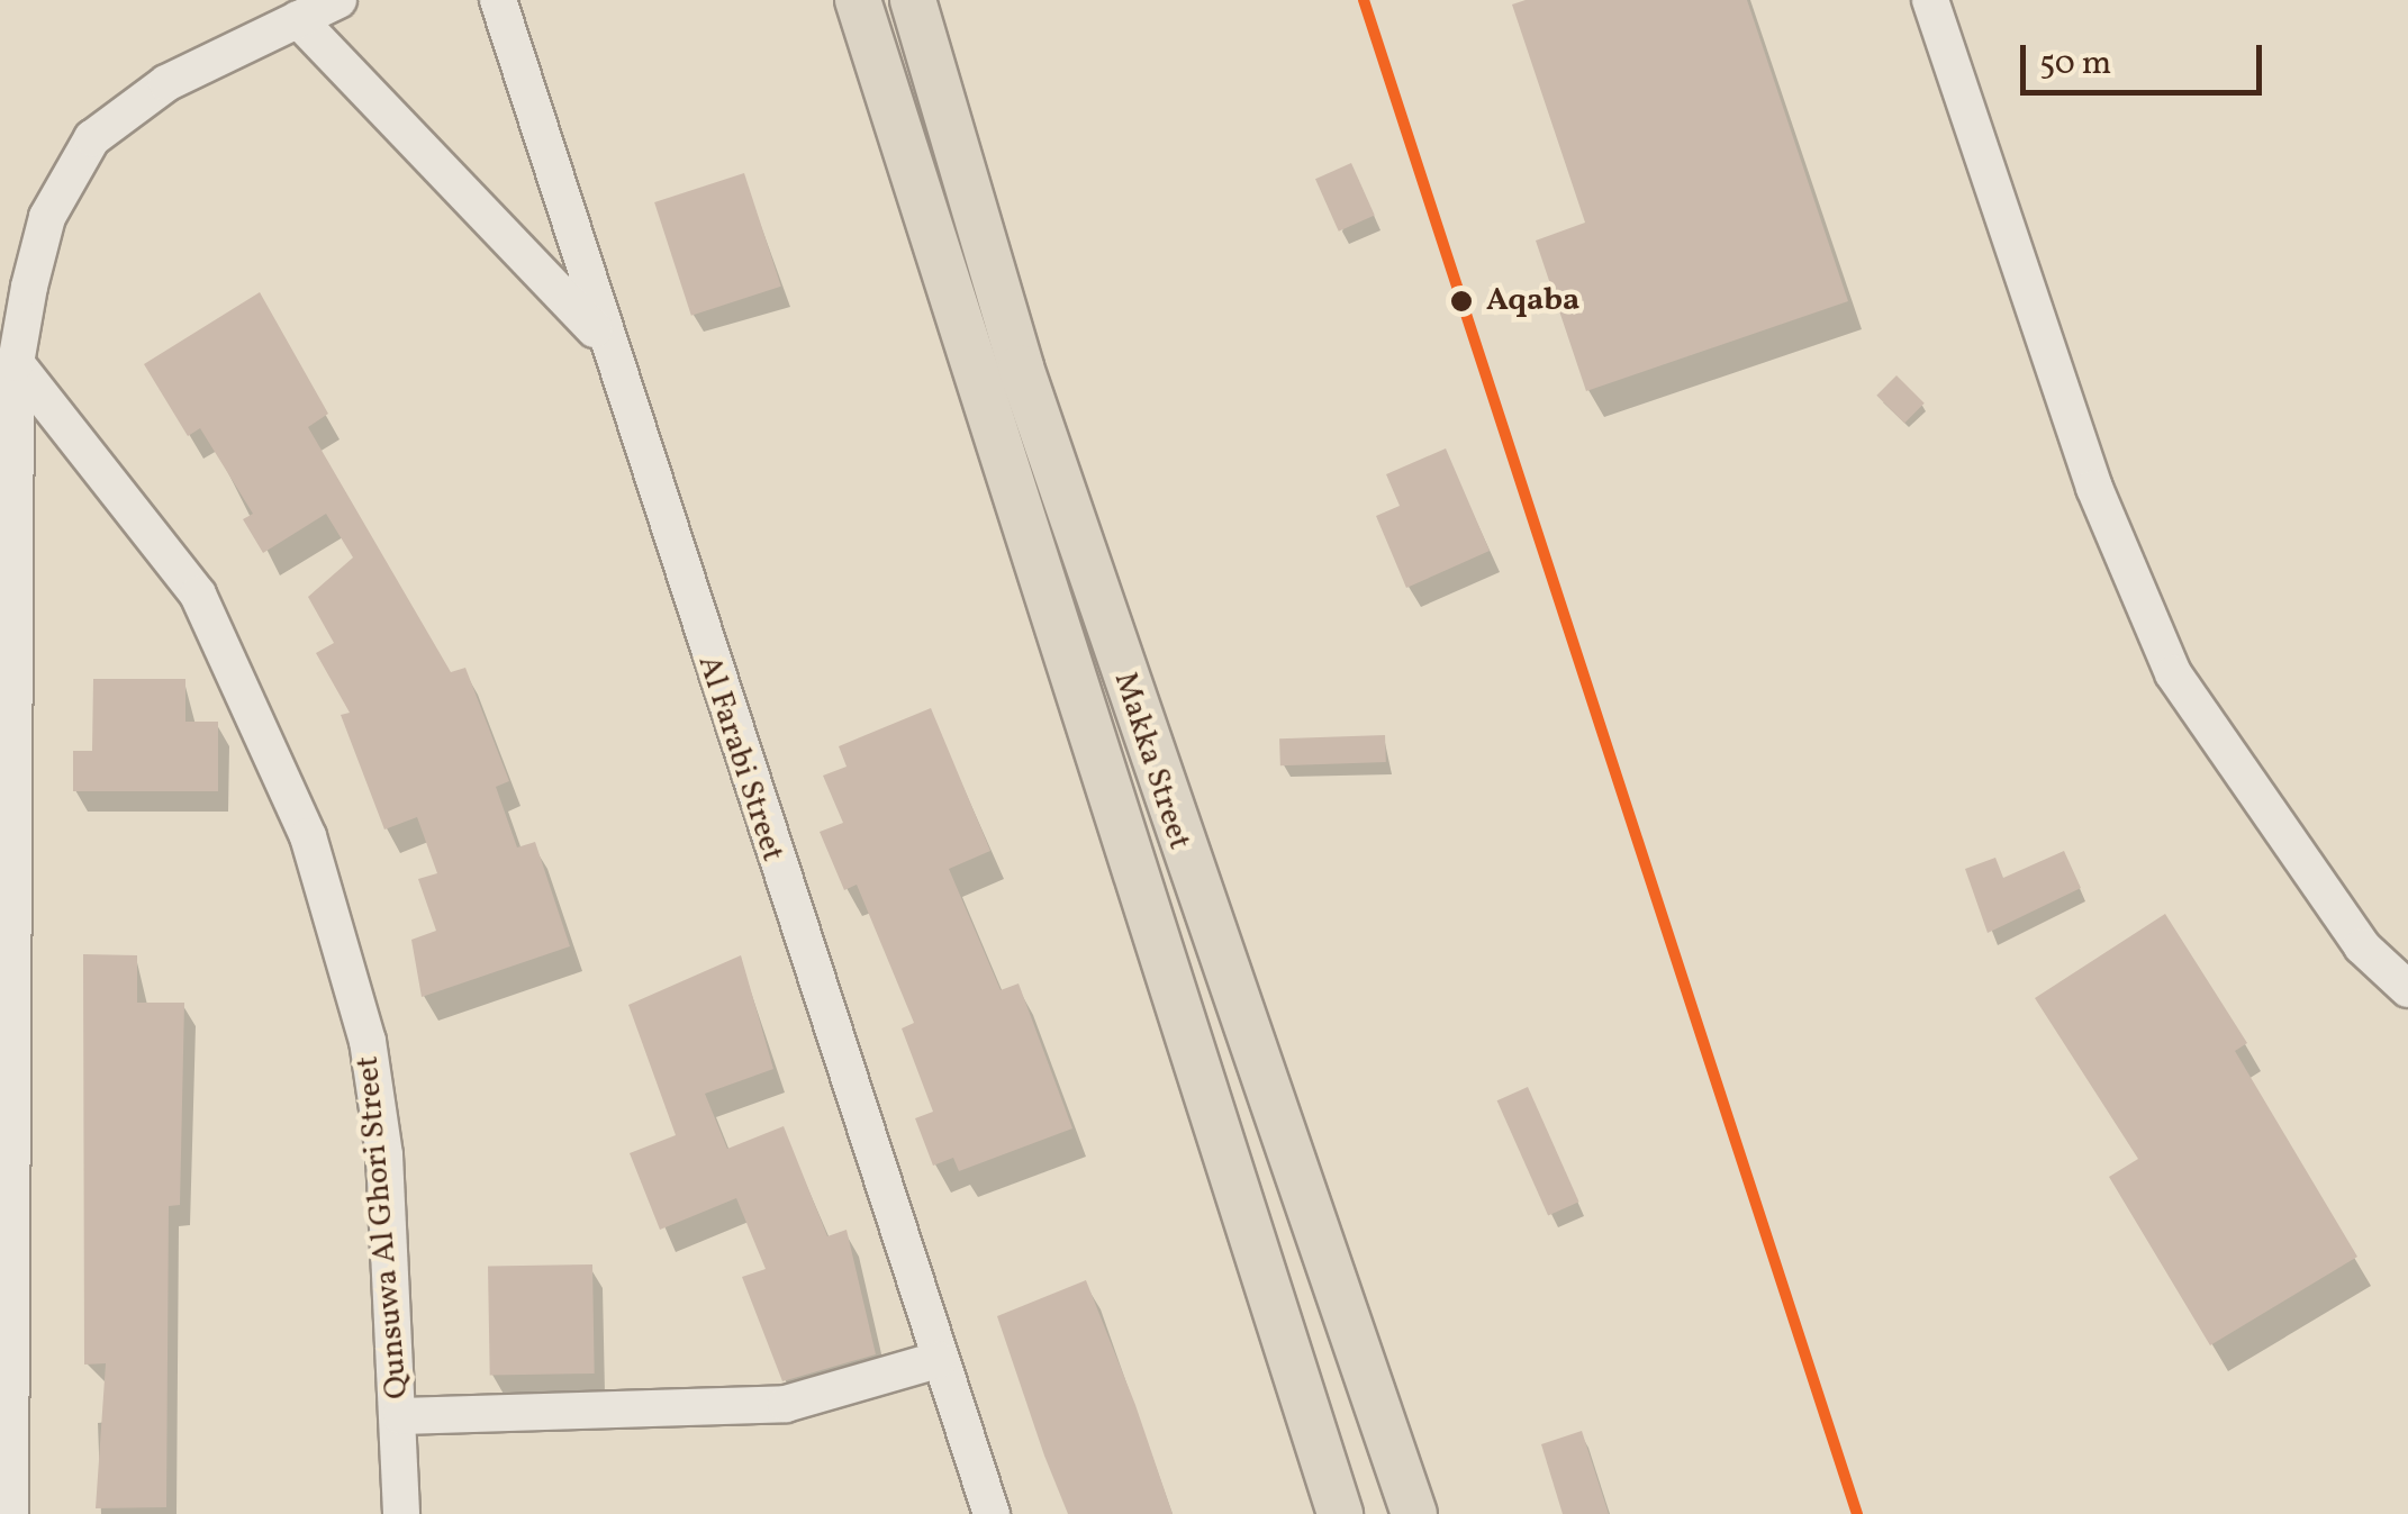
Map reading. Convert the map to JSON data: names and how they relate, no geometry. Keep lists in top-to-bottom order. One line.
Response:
{"streets":{"main road":["Makka Street"],"street":["Al Farabi Street","Qunsuwa Al Ghori Street"]},"places":["Aqaba"],"scale_bar":"50 m"}
